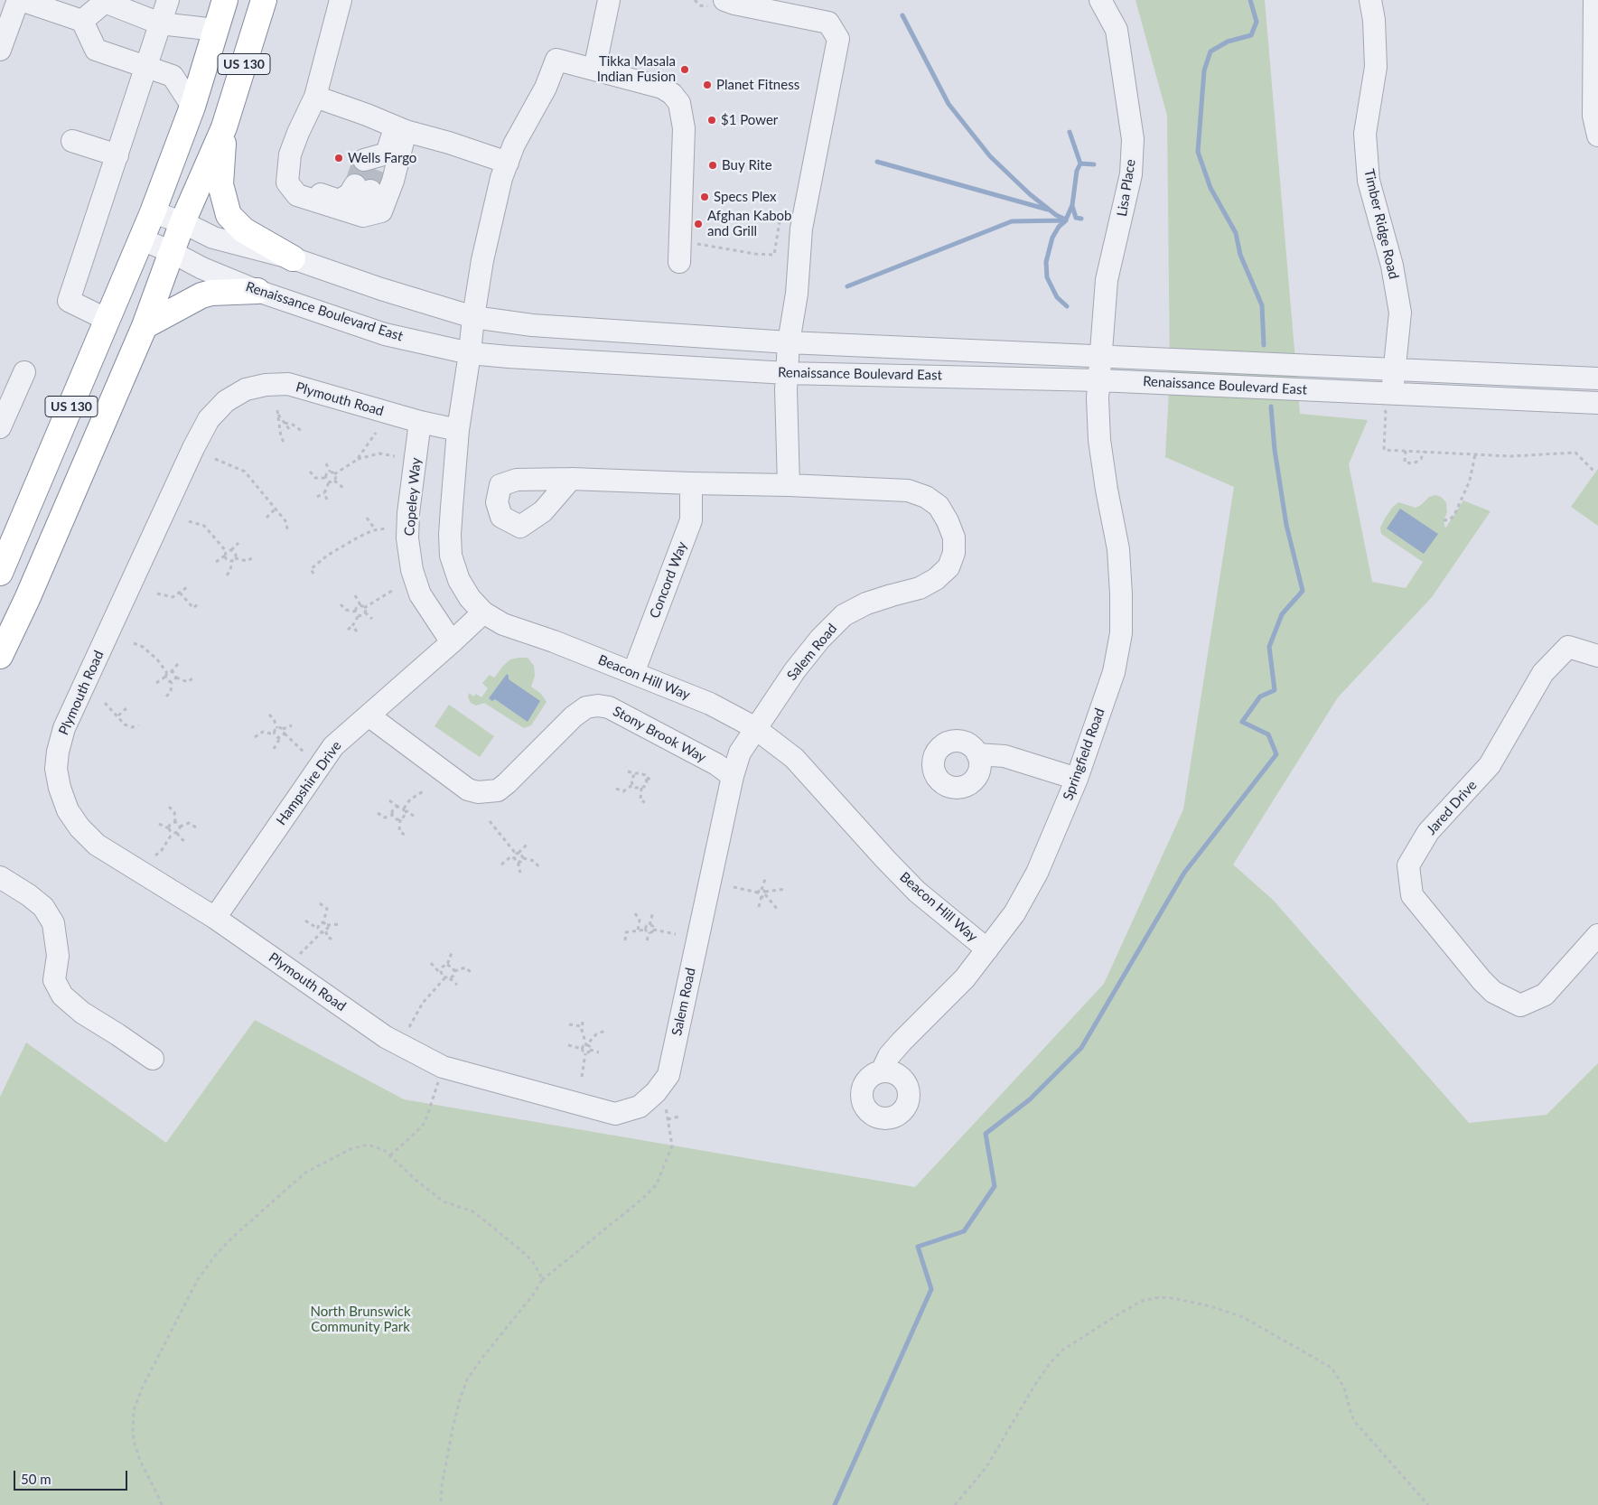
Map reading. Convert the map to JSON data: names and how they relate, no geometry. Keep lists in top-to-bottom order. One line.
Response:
{"streets":{"highway":["US 130"],"street":["Lisa Place","Timber Ridge Road","Renaissance Boulevard East","Plymouth Road","Copeley Way","Concord Way","Salem Road","Beacon Hill Way","Stony Brook Way","Springfield Road","Hampshire Drive","Jared Drive"]},"crossings":[["US 130","Renaissance Boulevard East"],["Lisa Place","Renaissance Boulevard East"],["Lisa Place","Springfield Road"],["Timber Ridge Road","Renaissance Boulevard East"],["Renaissance Boulevard East","Beacon Hill Way"],["Renaissance Boulevard East","Springfield Road"],["Plymouth Road","Copeley Way"],["Plymouth Road","Salem Road"],["Plymouth Road","Beacon Hill Way"],["Plymouth Road","Hampshire Drive"],["Copeley Way","Hampshire Drive"],["Concord Way","Salem Road"],["Concord Way","Beacon Hill Way"],["Salem Road","Beacon Hill Way"],["Salem Road","Stony Brook Way"],["Beacon Hill Way","Springfield Road"],["Beacon Hill Way","Hampshire Drive"],["Stony Brook Way","Hampshire Drive"]],"parks":["North Brunswick Community Park"],"places":["Tikka Masala Indian Fusion","Planet Fitness","$1 Power","Wells Fargo","Buy Rite","Specs Plex","Afghan Kabob and Grill"],"scale_bar":"50 m"}
